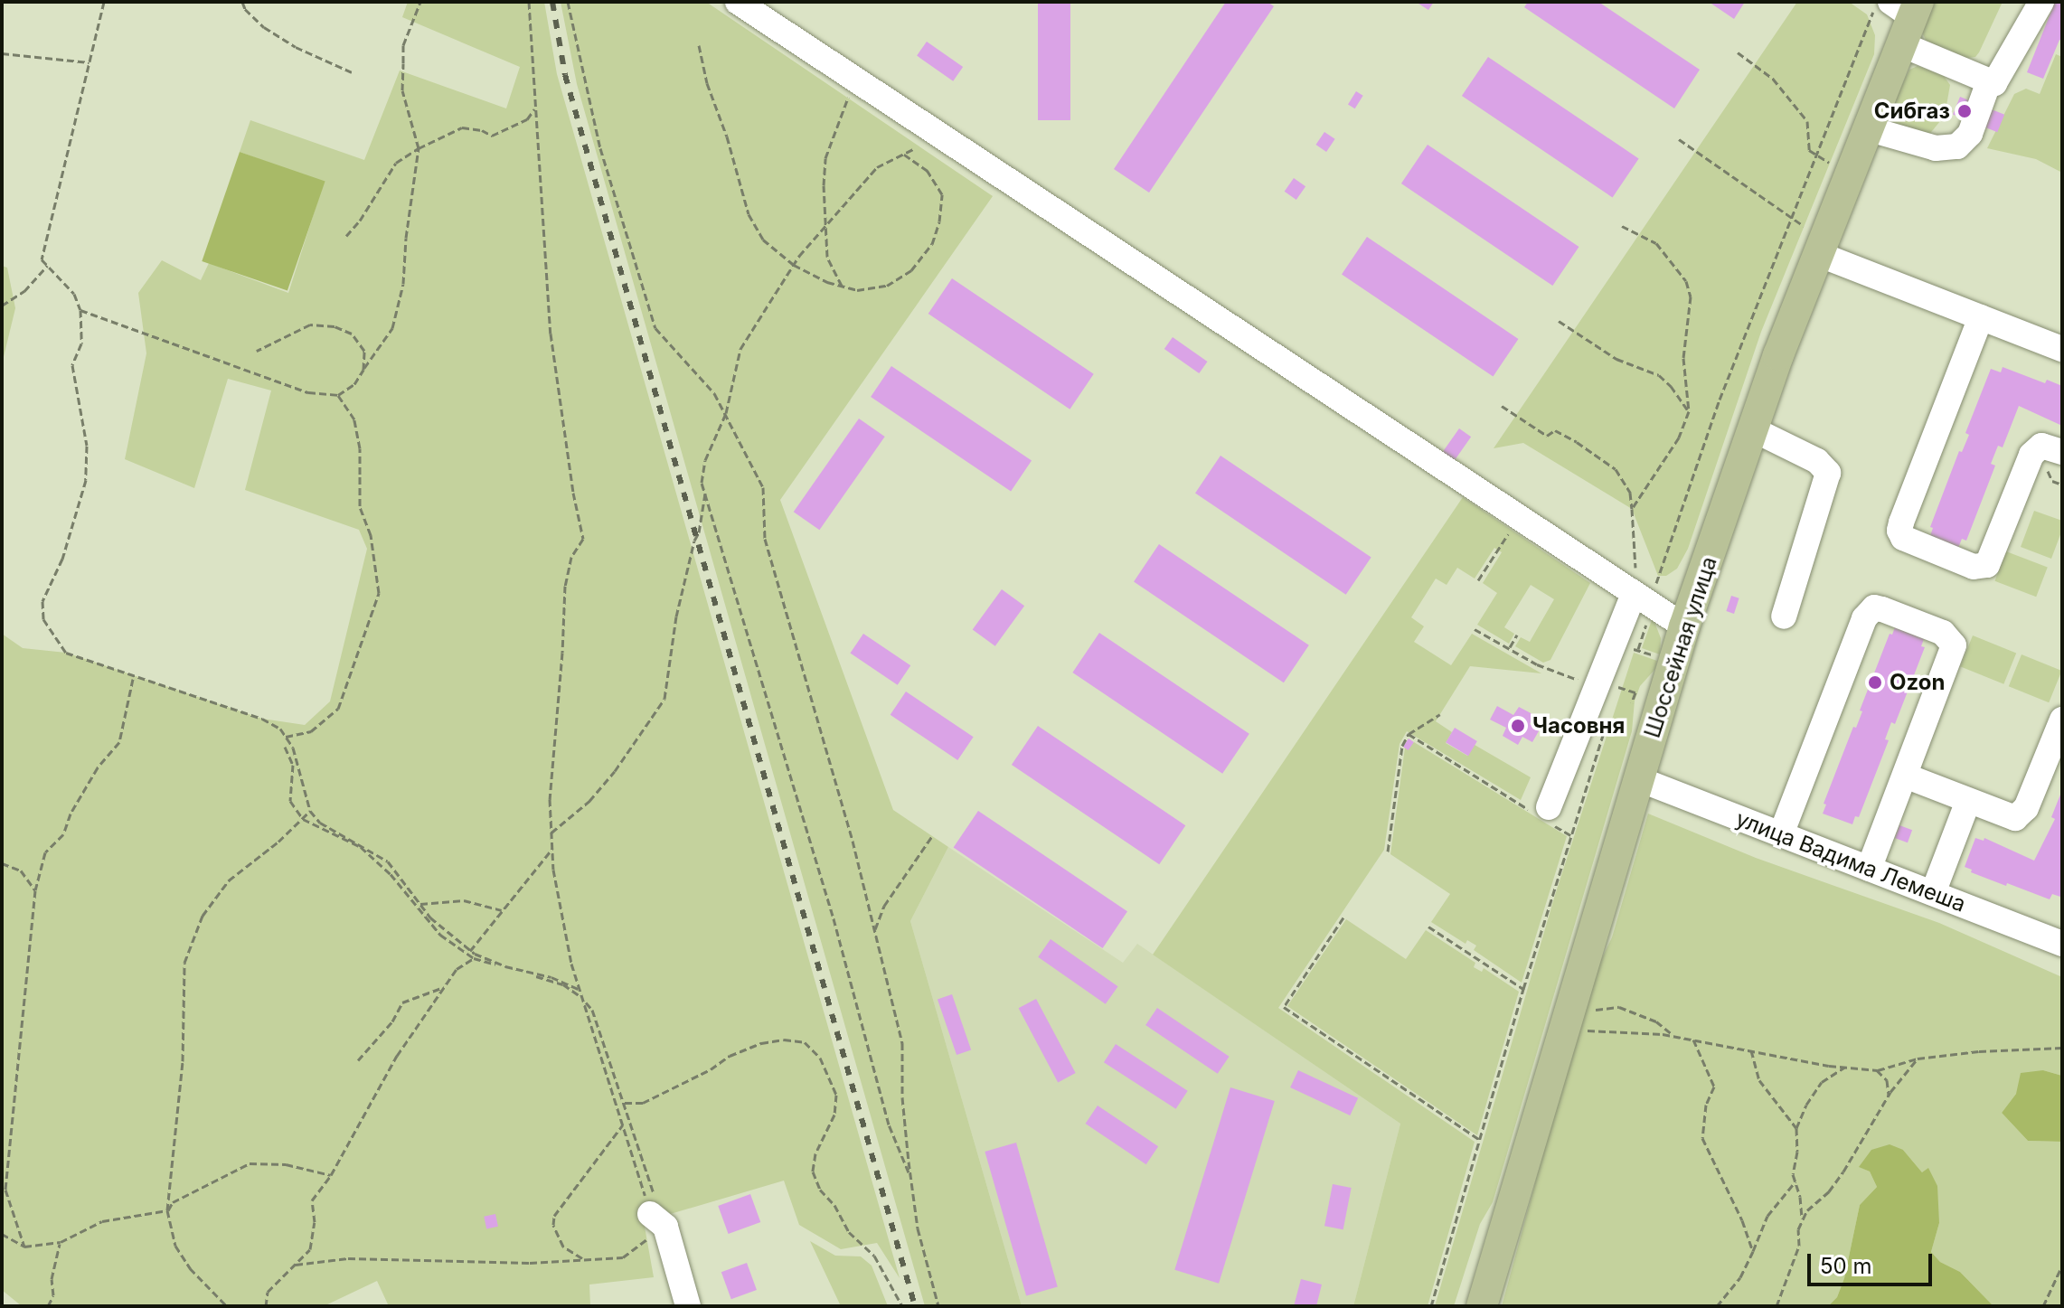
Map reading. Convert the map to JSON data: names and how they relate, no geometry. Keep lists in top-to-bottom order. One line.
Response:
{"streets":{"main road":["Шоссейная улица"],"street":["улица Вадима Лемеша"]},"crossings":[["Шоссейная улица","улица Вадима Лемеша"]],"places":["Сибгаз","Ozon","Часовня"],"scale_bar":"50 m"}
